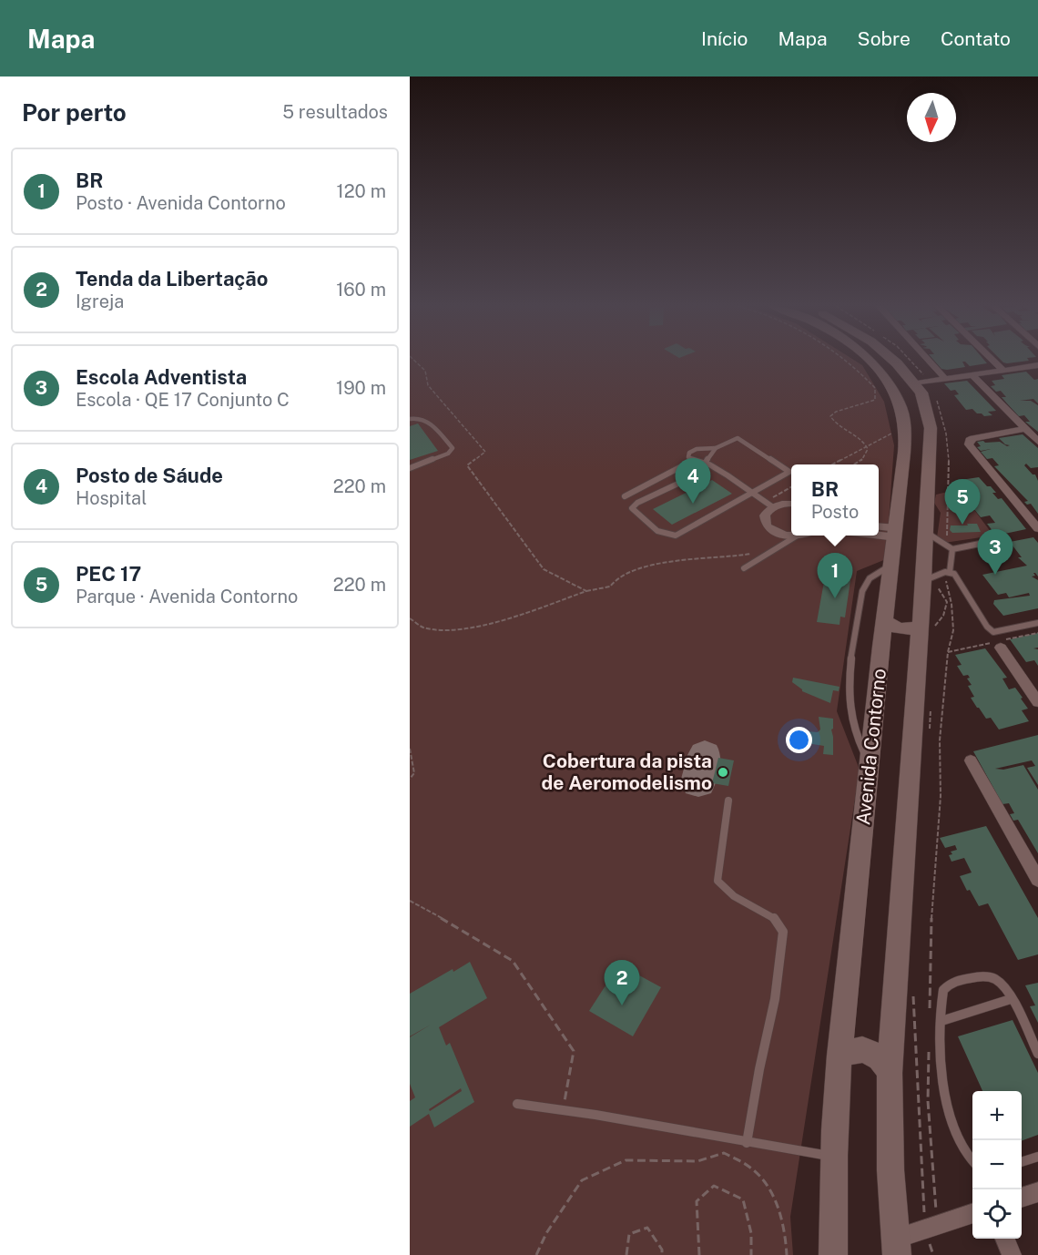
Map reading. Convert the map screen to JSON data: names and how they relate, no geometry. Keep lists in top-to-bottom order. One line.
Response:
{"streets":{"main road":["Avenida Contorno"]},"places":["Cobertura da pista de Aeromodelismo"],"north":"bottom","page":{"header":"Mapa","nav":["Início","Mapa","Sobre","Contato"],"heading":["Por perto","5 resultados"],"list":[{"mark":"1","name":"BR","note":"Posto · Avenida Contorno","value":"120 m"},{"mark":"2","name":"Tenda da Libertação","note":"Igreja","value":"160 m"},{"mark":"3","name":"Escola Adventista","note":"Escola · QE 17 Conjunto C","value":"190 m"},{"mark":"4","name":"Posto de Sáude","note":"Hospital","value":"220 m"},{"mark":"5","name":"PEC 17","note":"Parque · Avenida Contorno","value":"220 m"}],"pins":["4","5","3","1","2"],"popup":["BR","Posto"],"map_buttons":["+","−"]}}
